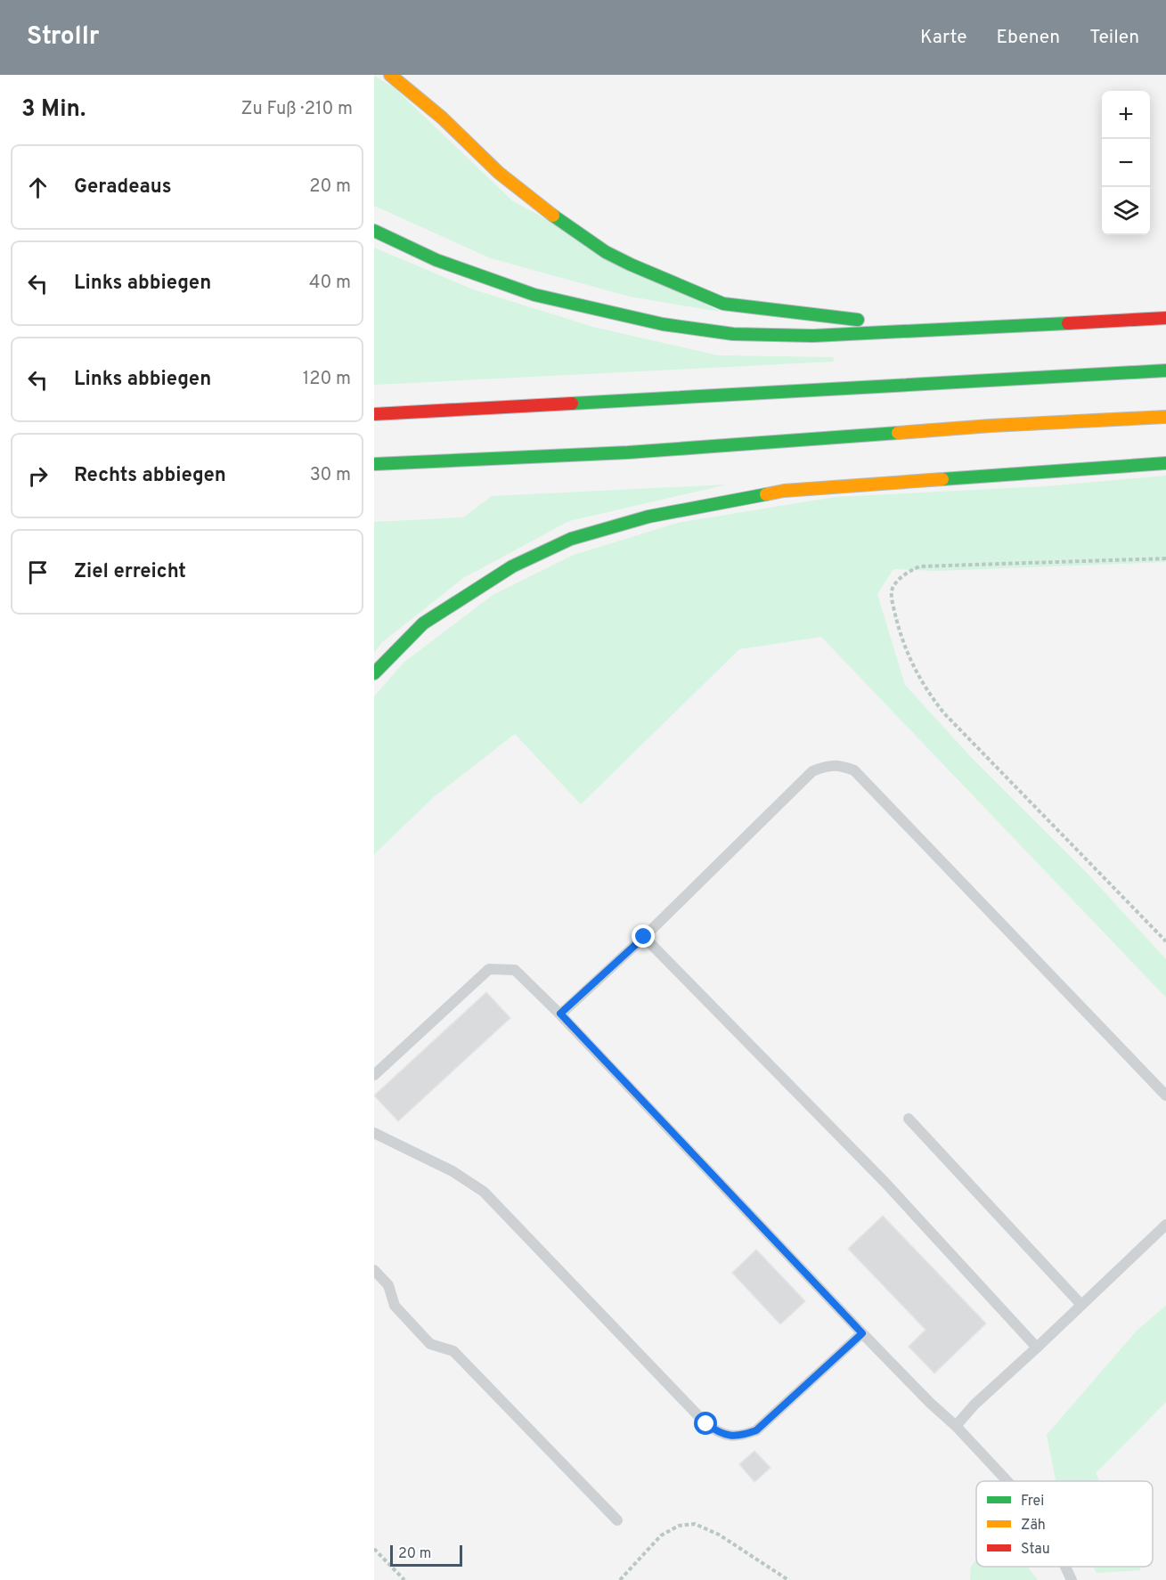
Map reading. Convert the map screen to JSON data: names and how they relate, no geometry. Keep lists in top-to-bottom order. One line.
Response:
{"legend":["Frei","Zäh","Stau"],"scale_bar":"20 m","page":{"header":"Strollr","nav":["Karte","Ebenen","Teilen"],"heading":["3 Min.","Zu Fuß · 210 m"],"map_buttons":["+","−"],"list":[["Geradeaus","20 m"],["Links abbiegen","40 m"],["Links abbiegen","120 m"],["Rechts abbiegen","30 m"],"Ziel erreicht"],"scale":"20 m"}}
